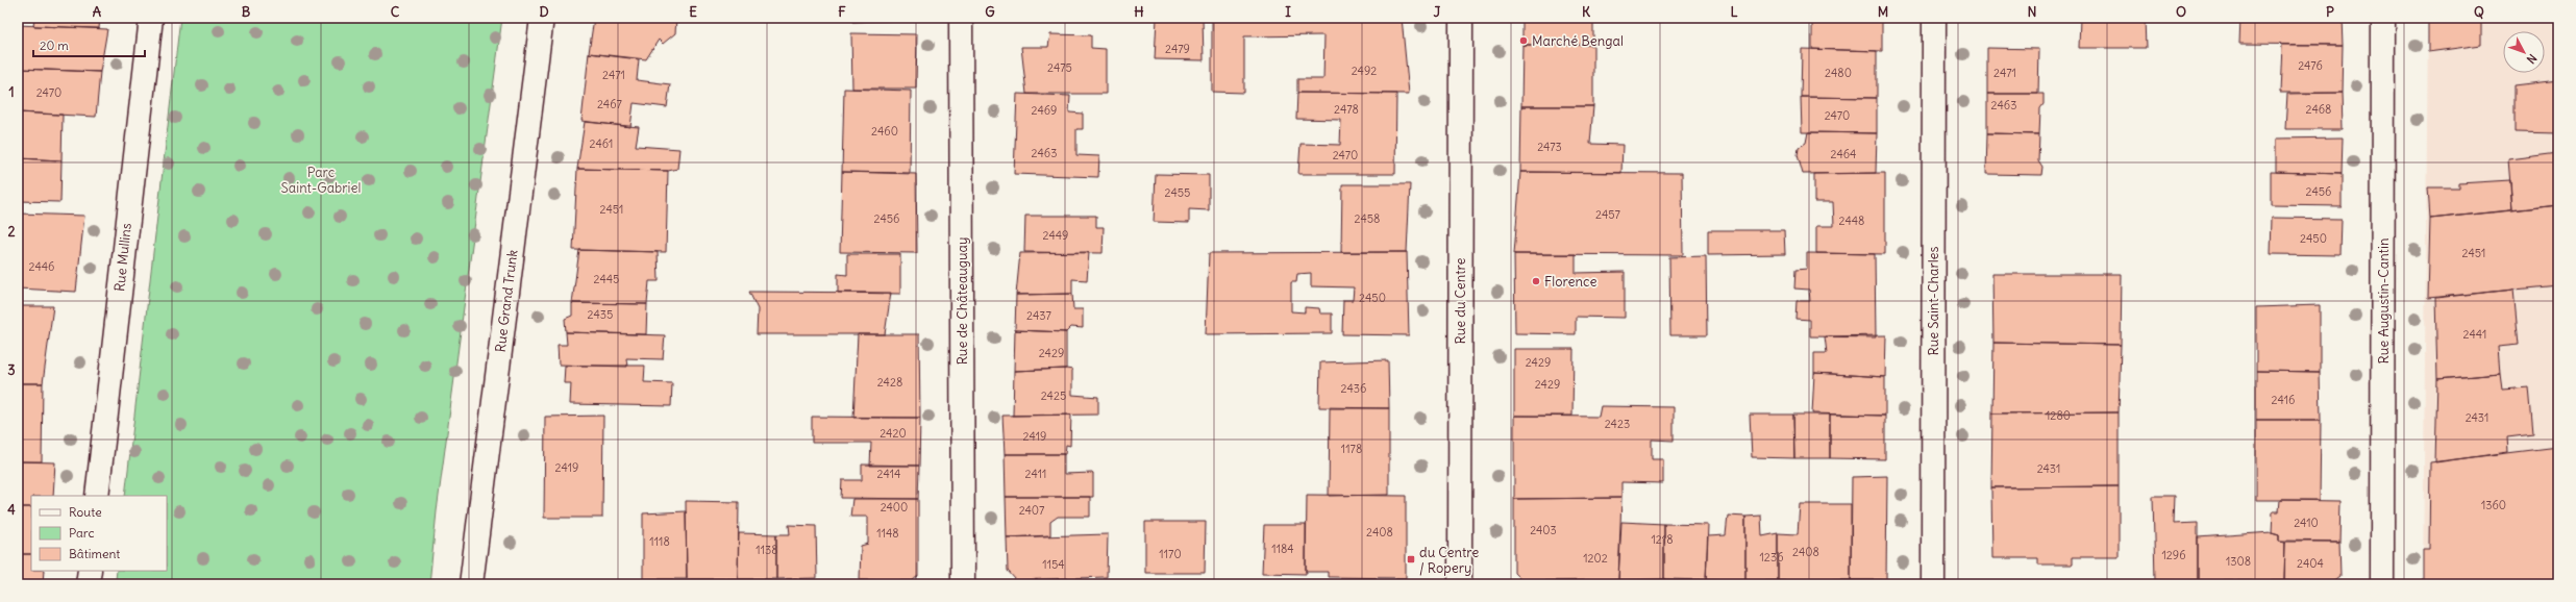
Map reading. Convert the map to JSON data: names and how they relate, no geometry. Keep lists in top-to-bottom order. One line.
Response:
{"streets":{"street":["Rue Mullins","Rue Grand Trunk","Rue de Châteauguay","Rue du Centre","Rue Saint-Charles","Rue Augustin-Cantin"]},"parks":["Parc Saint-Gabriel"],"places":{"other":["Marché Bengal","Florence"],"transit":["du Centre / Ropery"]},"house_numbers":["2479","2476","2475","2492","2480","2471","2471","2470","2467","2463","2478","2468","2469","2470","2460","2461","2473","2463","2464","2470","2456","2455","2451","2457","2456","2458","2448","2449","2450","2451","2446","2445","2450","2435","2437","2441","2429","2429","2428","2429","2436","2425","2416","1280","2431","2423","2420","2419","1178","2419","2431","2414","2411","1360","2400","2407","2410","2403","2408","1148","1218","1118","1184","1138","2408","1170","1296","1236","1202","1308","2404","1154"],"legend":["Route","Parc","Bâtiment"],"scale_bar":"20 m","north":"bottom right","grid":{"columns":["A","B","C","D","E","F","G","H","I","J","K","L","M","N","O","P","Q"],"rows":["1","2","3","4"]}}
